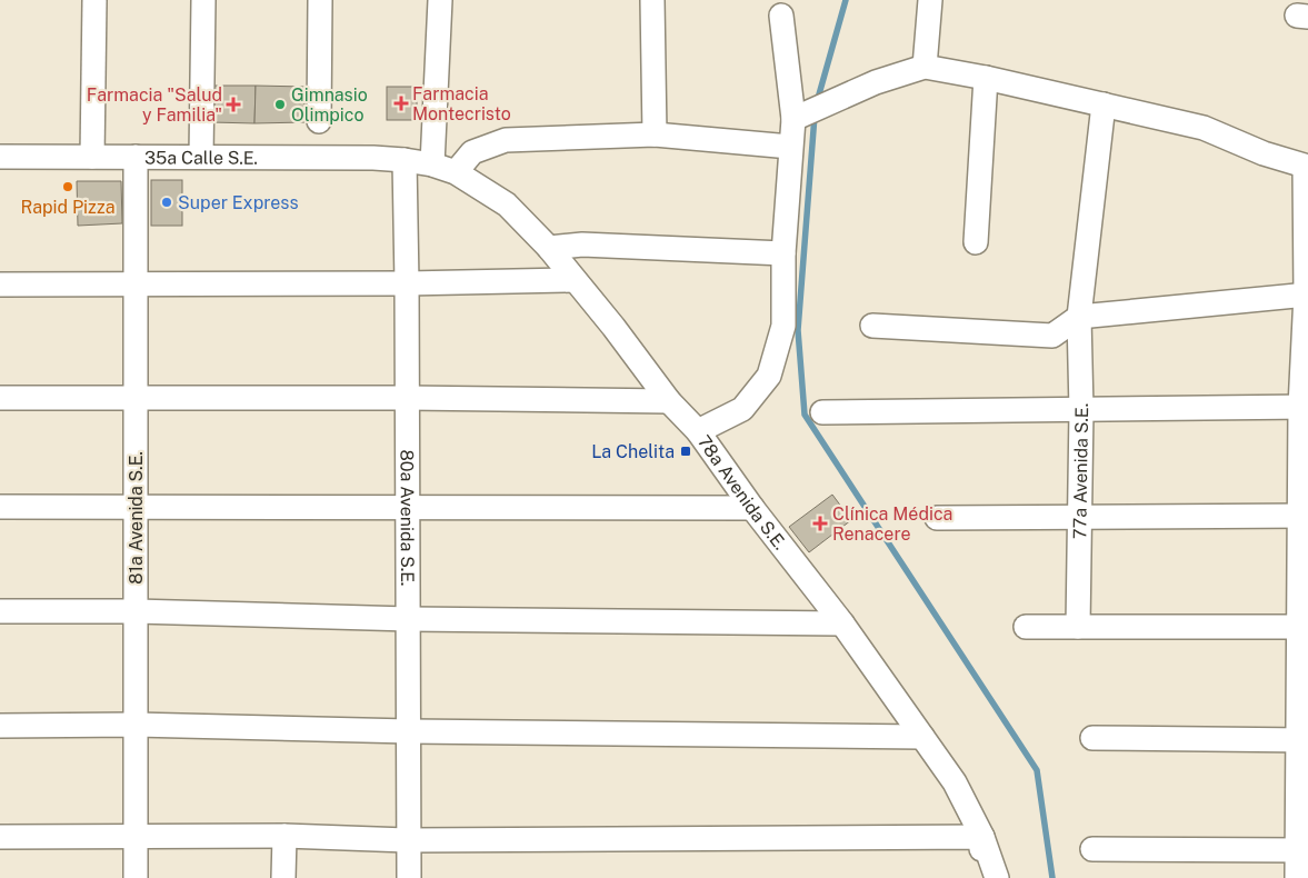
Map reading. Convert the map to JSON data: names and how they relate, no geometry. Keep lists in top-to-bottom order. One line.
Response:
{"streets":{"street":["35a Calle S.E.","77a Avenida S.E.","78a Avenida S.E.","81a Avenida S.E.","80a Avenida S.E."]},"crossings":[["35a Calle S.E.","78a Avenida S.E."],["35a Calle S.E.","81a Avenida S.E."],["35a Calle S.E.","80a Avenida S.E."]],"places":{"health":["Farmacia Montecristo","Farmacia \"Salud y Familia\"","Clínica Médica Renacere"],"other":["Gimnasio Olimpico","Rapid Pizza","Super Express"],"transit":["La Chelita"]}}
